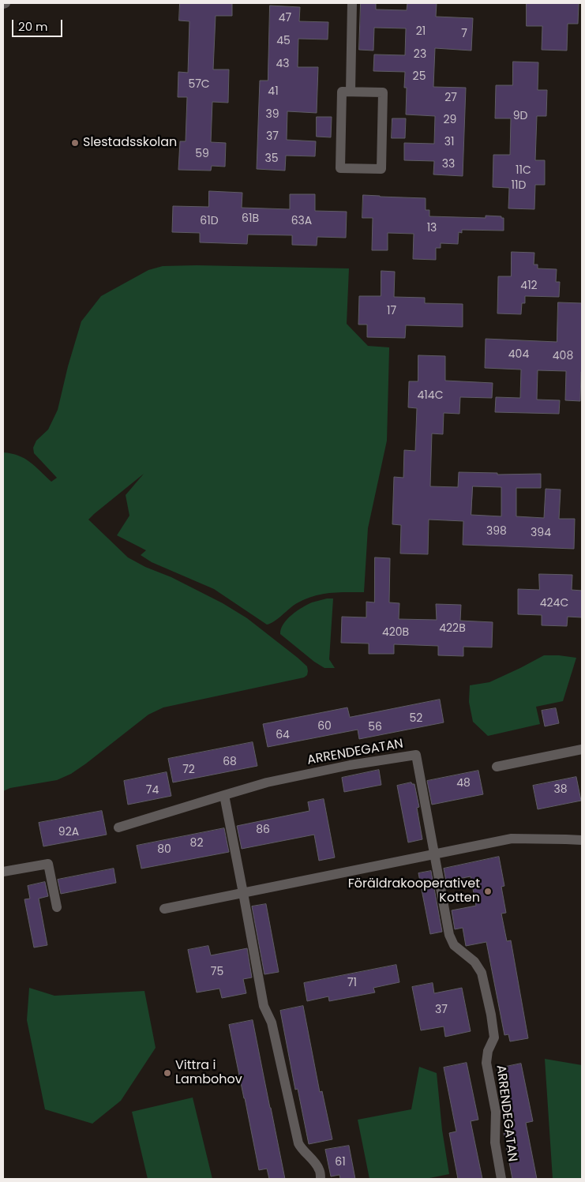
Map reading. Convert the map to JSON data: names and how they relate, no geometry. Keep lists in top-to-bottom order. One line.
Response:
{"streets":{"street":["ARRENDEGATAN"]},"places":["Slestadsskolan","Föräldrakooperativet Kotten","Vittra i Lambohov"],"house_numbers":["47","21","7","45","23","43","25","57C","41","27","39","9D","29","37","31","59","35","33","11C","11D","61B","61D","63A","13","412","17","404","408","414C","398","394","424C","422B","420B","52","60","56","64","68","72","48","38","74","86","92A","82","80","75","71","37","61"],"scale_bar":"20 m"}
